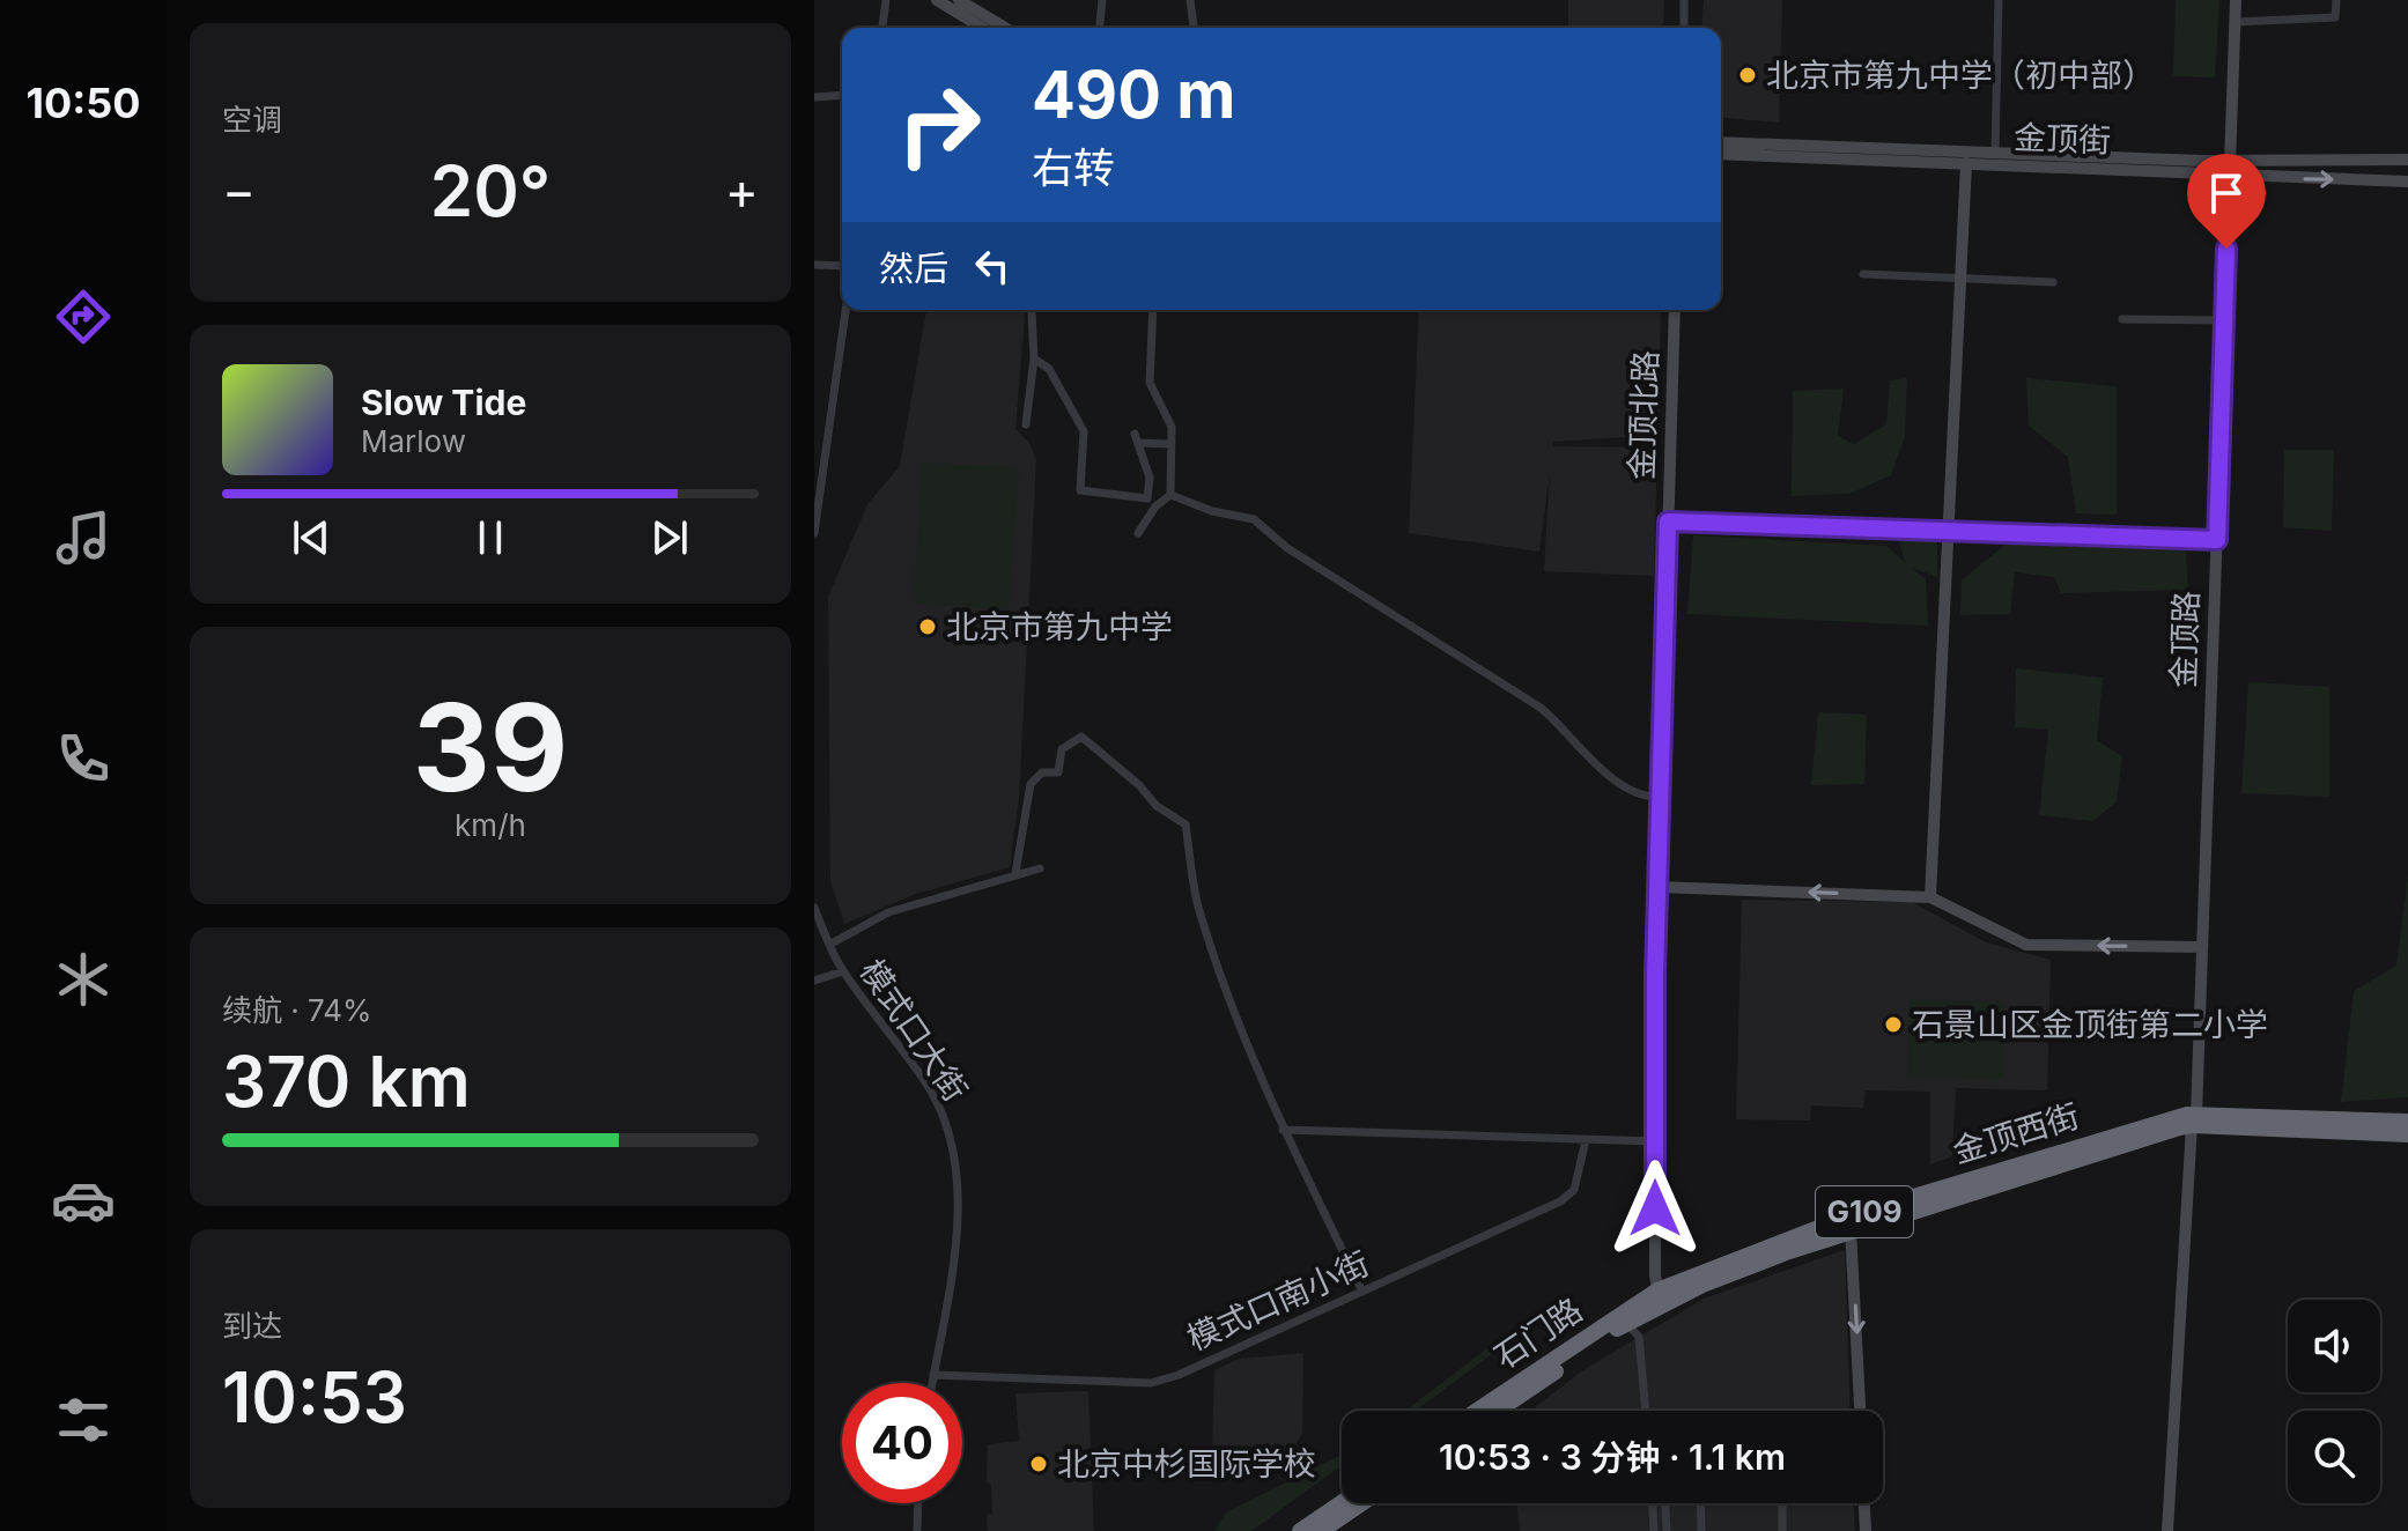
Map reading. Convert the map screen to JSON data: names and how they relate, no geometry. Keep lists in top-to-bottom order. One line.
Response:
{"streets":{"highway":["金顶西街","G109","石门路"],"street":["金顶街","金顶北路","金顶路","模式口大街","模式口南小街"]},"crossings":[["金顶街","金顶路"],["金顶北路","金顶西街"],["金顶北路","石门路"],["金顶路","金顶西街"],["模式口大街","模式口南小街"],["金顶西街","石门路"]],"places":["北京市第九中学（初中部）","北京市第九中学","石景山区金顶街第二小学","北京中杉国际学校"],"page":{"tabs":"10:50","tile":["空调",["39","km/h"],["续航 · 74%","370 km"],["到达","10:53"]],"turn":["490 m","右转"],"heat":["−","20°","+"],"then":"然后","song":["Slow Tide","Marlow"],"limit":"40","trip":"10:53 · 3 分钟 · 1.1 km"}}
